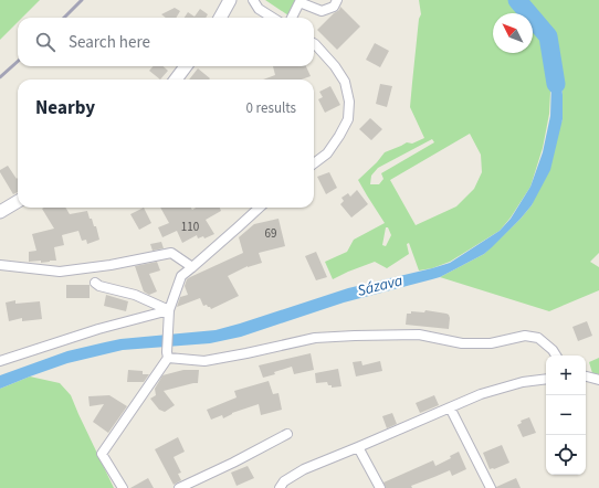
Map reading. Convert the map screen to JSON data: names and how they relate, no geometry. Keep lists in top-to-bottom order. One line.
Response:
{"water":["Sázava"],"house_numbers":["110","69"],"north":"top left","page":{"search":"Search here","heading":["Nearby","0 results"],"map_buttons":["+","−"]}}
